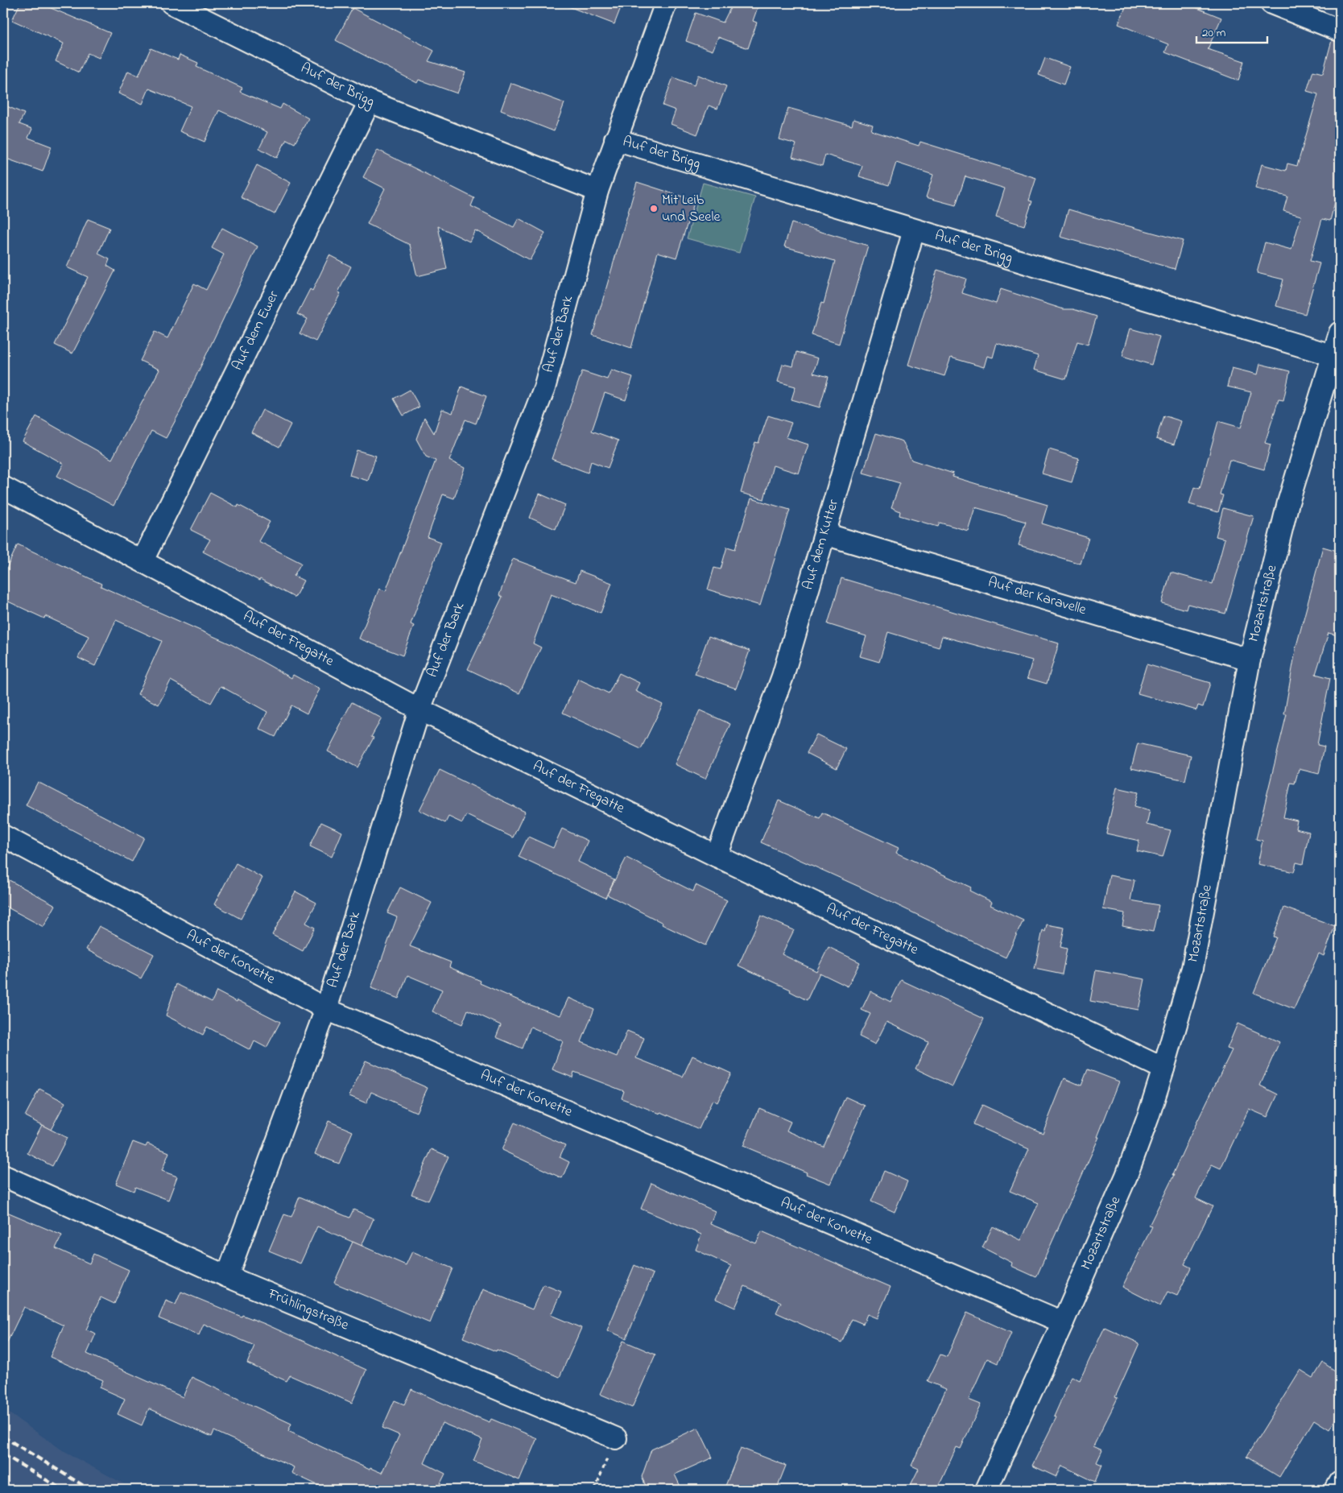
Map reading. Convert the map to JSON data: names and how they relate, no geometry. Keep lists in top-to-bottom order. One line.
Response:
{"streets":{"street":["Auf der Brigg","Auf dem Ewer","Auf der Bark","Auf dem Kutter","Auf der Karavelle","Mozartstraße","Auf der Fregatte","Auf der Korvette","Frühlingstraße"]},"crossings":[["Auf der Brigg","Auf dem Ewer"],["Auf der Brigg","Auf der Bark"],["Auf der Brigg","Auf dem Kutter"],["Auf der Brigg","Mozartstraße"],["Auf dem Ewer","Auf der Fregatte"],["Auf der Bark","Auf der Fregatte"],["Auf der Bark","Auf der Korvette"],["Auf der Bark","Frühlingstraße"],["Auf dem Kutter","Auf der Karavelle"],["Auf dem Kutter","Auf der Fregatte"],["Auf der Karavelle","Mozartstraße"],["Mozartstraße","Auf der Fregatte"],["Mozartstraße","Auf der Korvette"]],"places":["Mit Leib und Seele"],"scale_bar":"20 m"}
